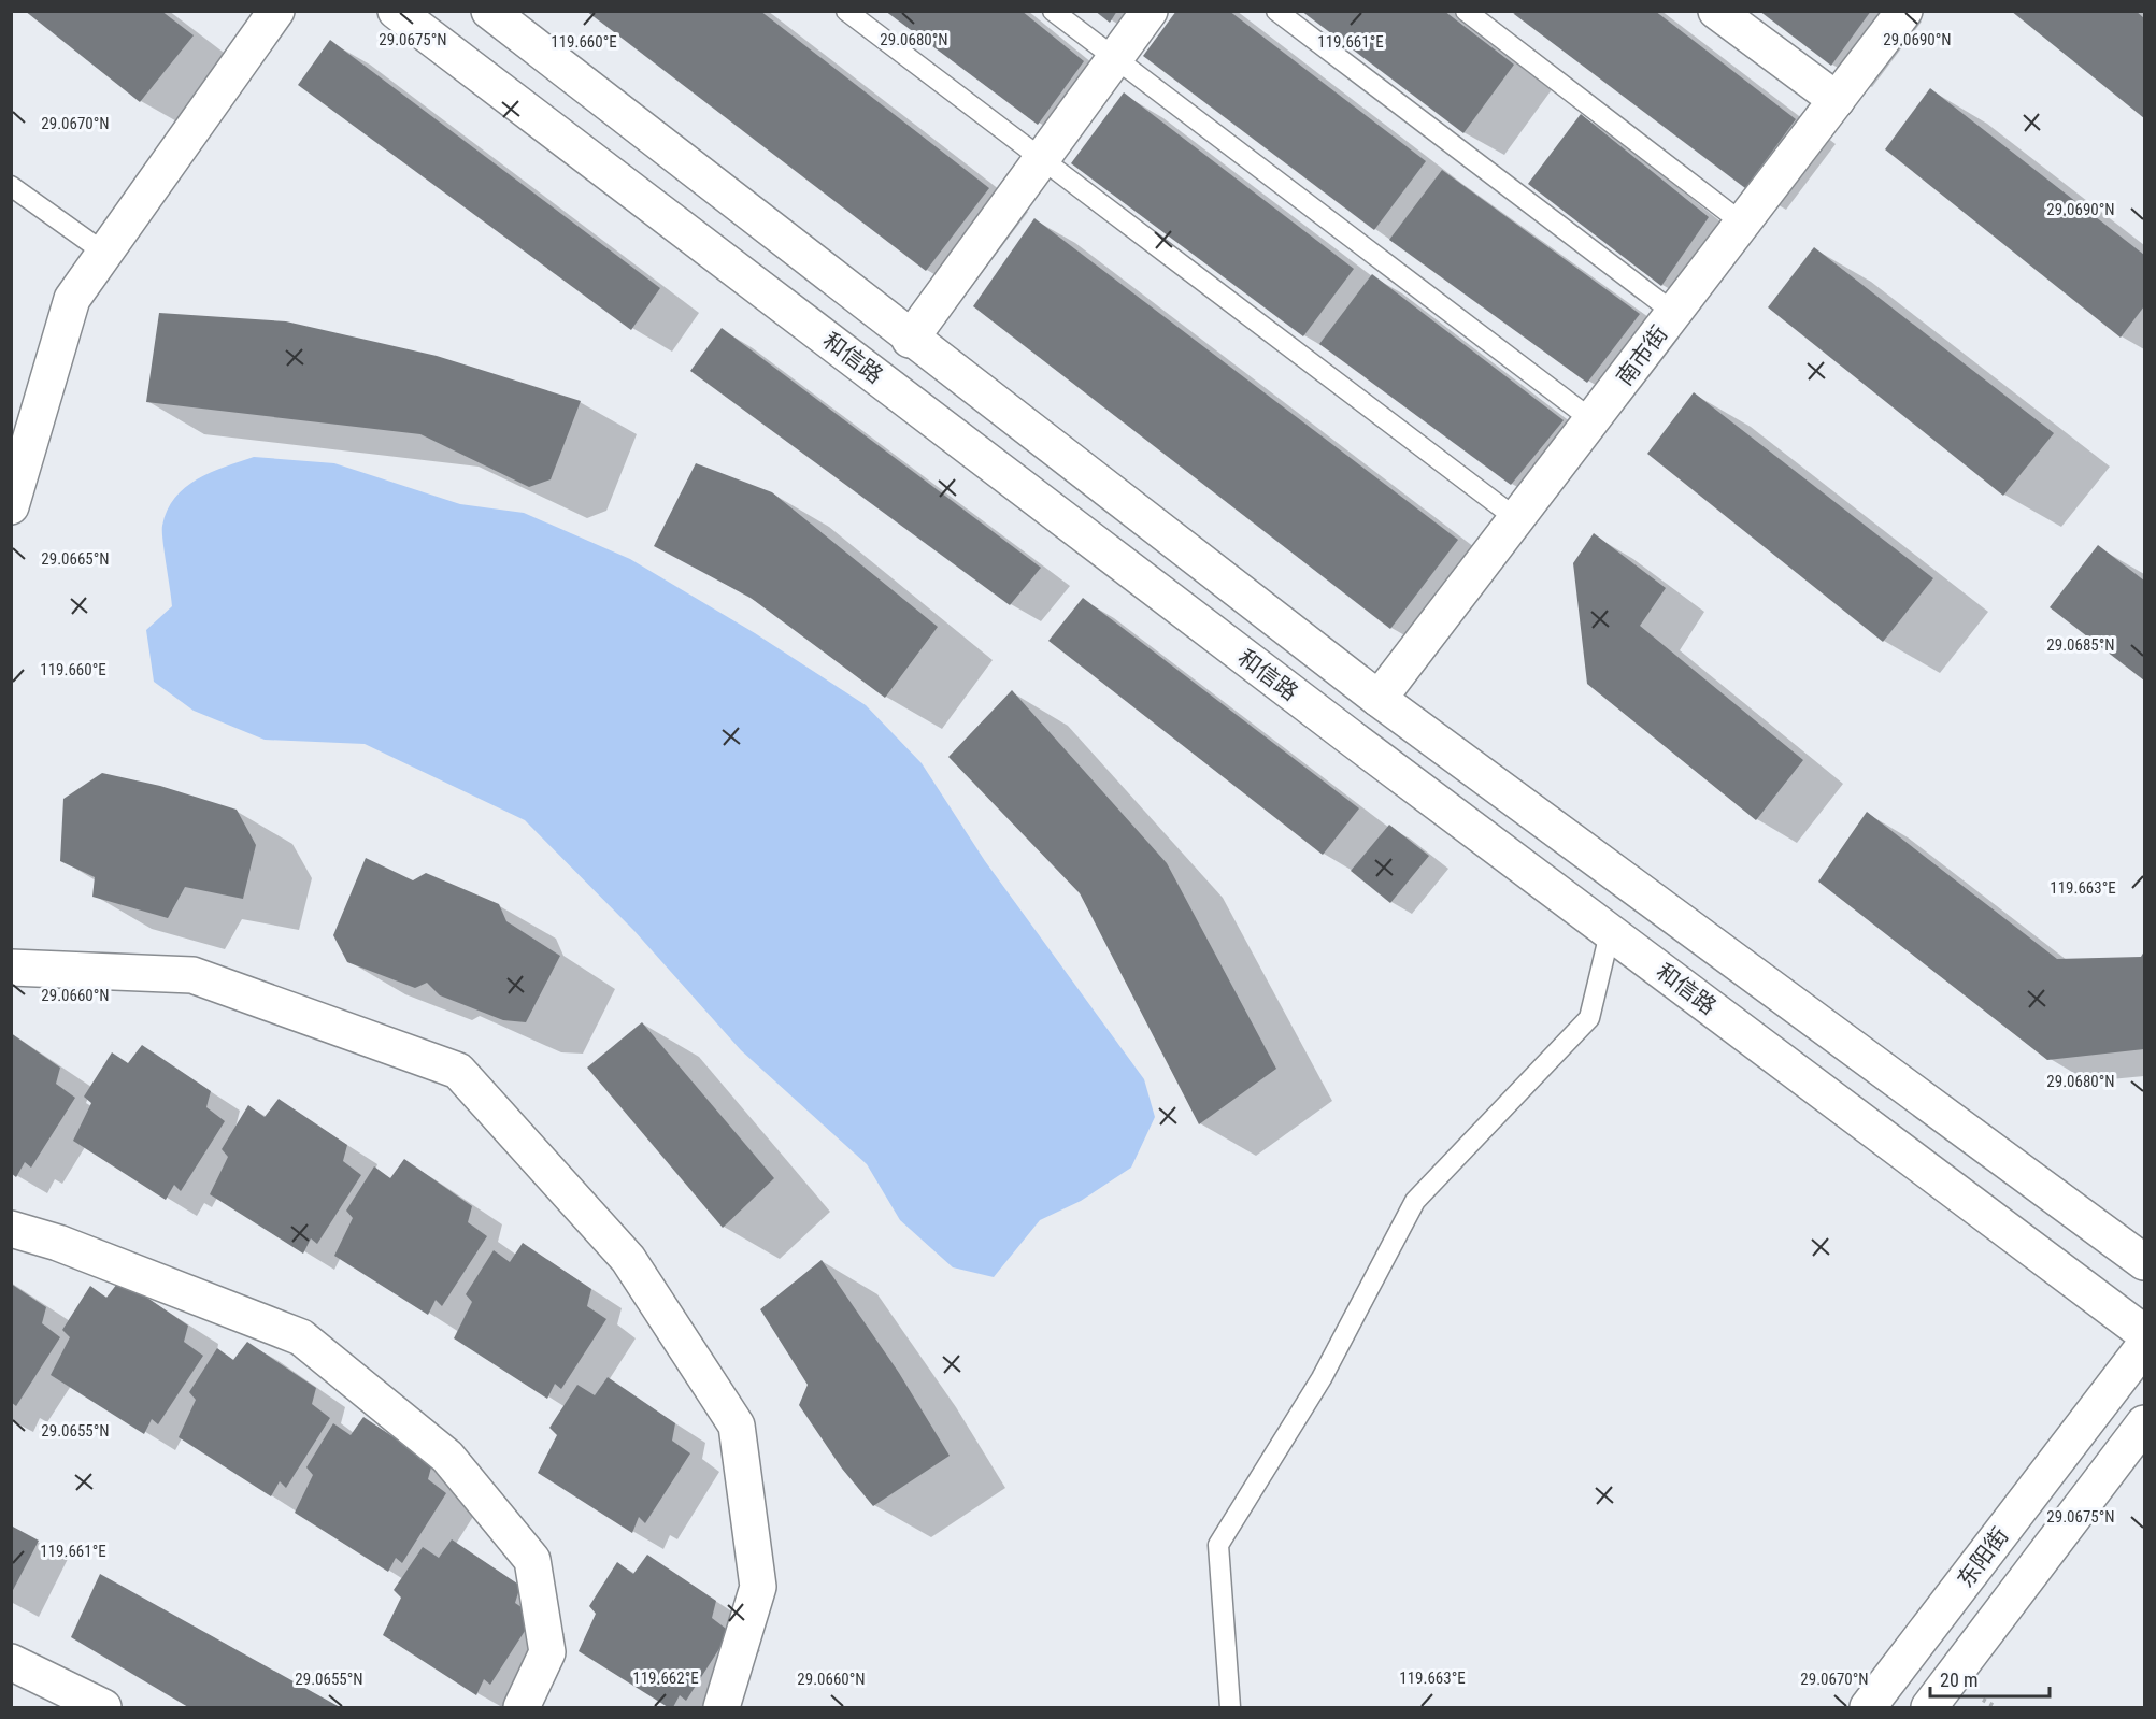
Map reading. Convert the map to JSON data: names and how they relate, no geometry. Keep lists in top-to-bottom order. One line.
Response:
{"streets":{"street":["南市街","和信路","东阳街"]},"scale_bar":"20 m","coordinates":["29.0675°N","29.0680°N","29.0690°N","119.660°E","119.661°E","29.0670°N","29.0665°N","29.0685°N","119.663°E","29.0660°N","29.0655°N","119.662°E"]}
